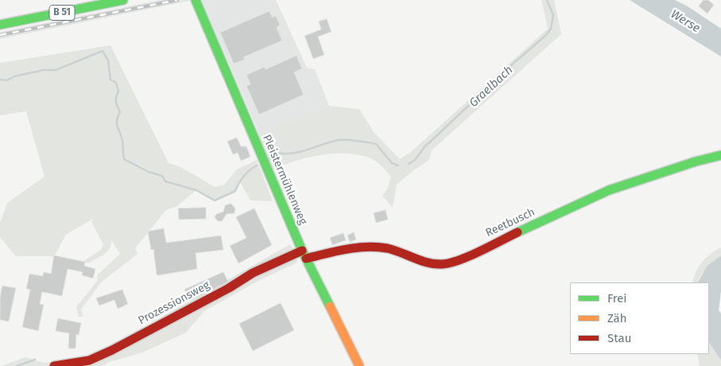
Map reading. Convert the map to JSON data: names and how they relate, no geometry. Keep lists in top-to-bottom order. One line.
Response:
{"streets":{"street":["B 51","Pleistermühlenweg","Reetbusch","Prozessionsweg"]},"crossings":[["Pleistermühlenweg","Reetbusch"],["Pleistermühlenweg","Prozessionsweg"],["Reetbusch","Prozessionsweg"]],"water":["Werse","Graelbach"],"legend":["Frei","Zäh","Stau"]}
